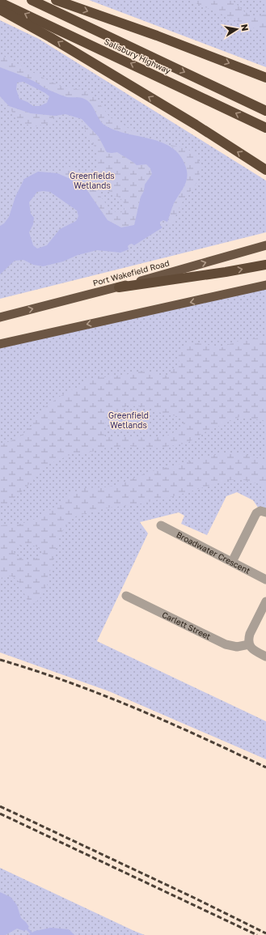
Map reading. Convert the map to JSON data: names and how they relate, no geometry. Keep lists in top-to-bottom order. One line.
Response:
{"streets":{"highway":["Salisbury Highway","Port Wakefield Road"],"street":["Broadwater Crescent","Carlett Street"]},"parks":["Greenfields Wetlands","Greenfield Wetlands"],"north":"right"}
